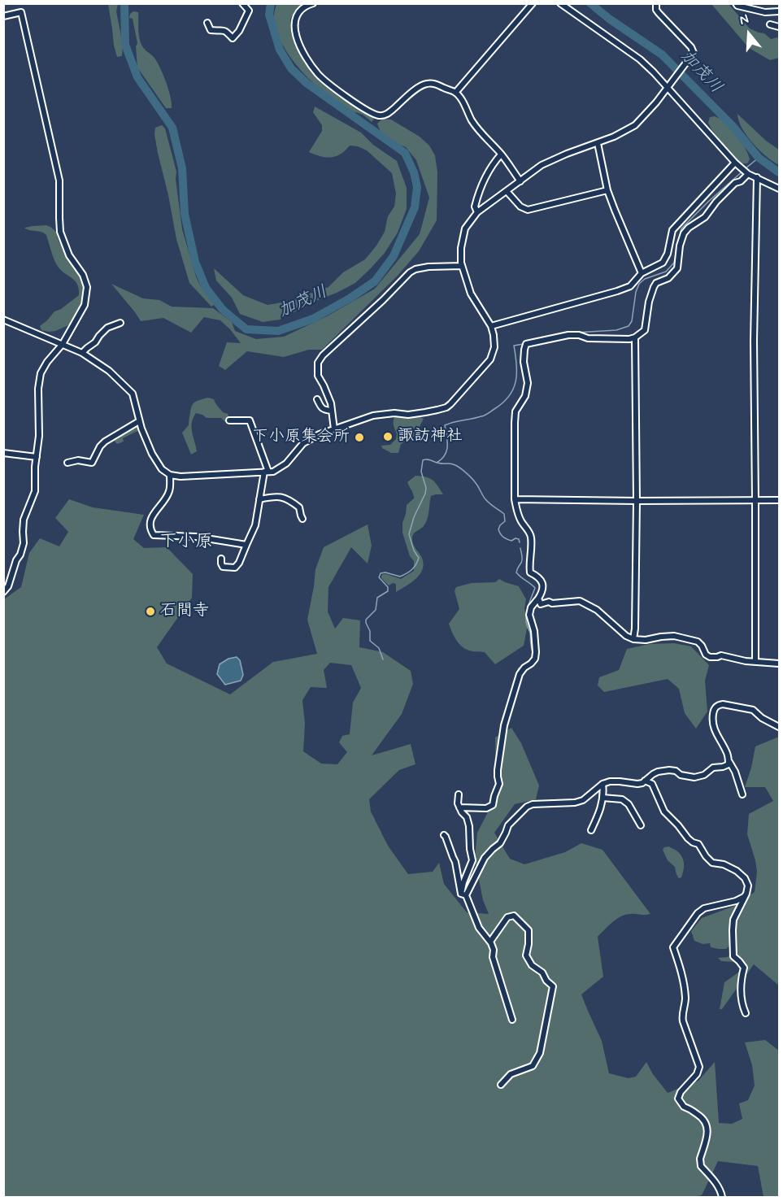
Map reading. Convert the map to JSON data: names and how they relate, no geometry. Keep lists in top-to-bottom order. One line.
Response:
{"districts":["下小原"],"water":["加茂川"],"places":["諏訪神社","下小原集会所","石間寺"],"north":"top"}
